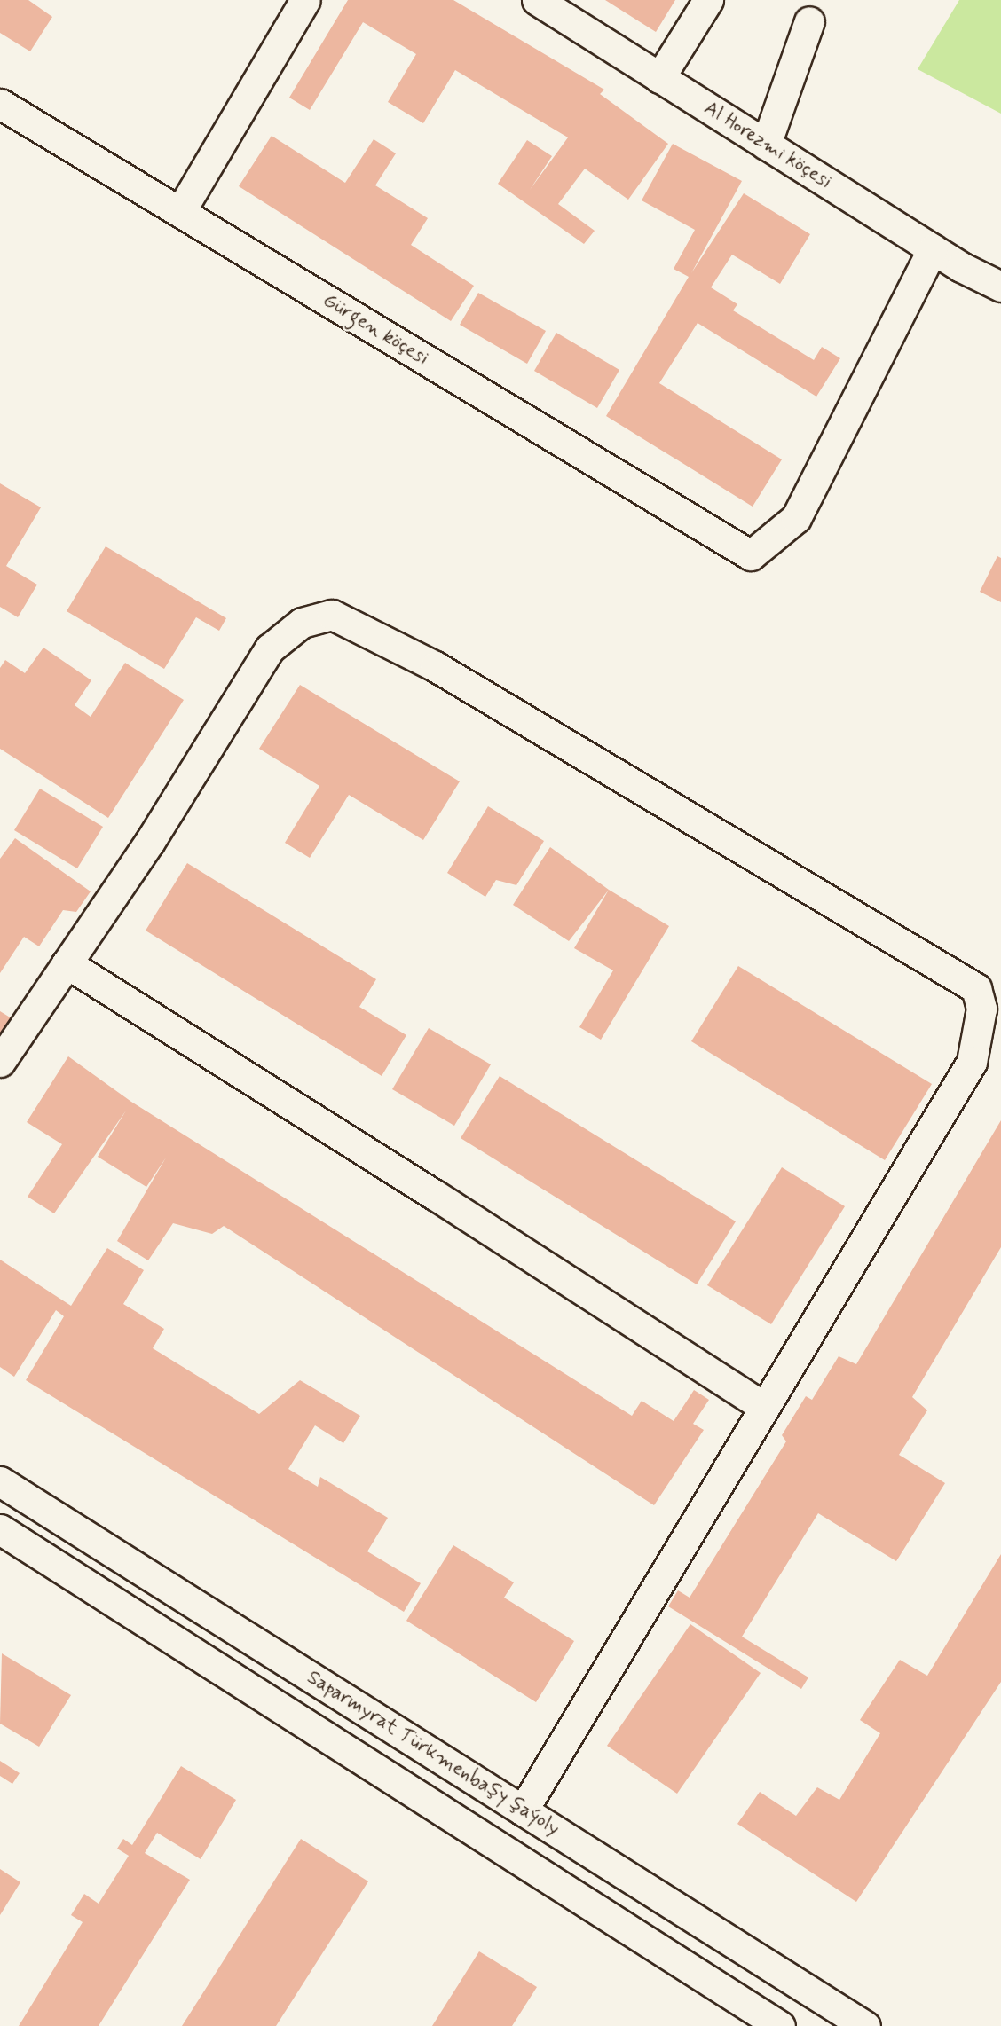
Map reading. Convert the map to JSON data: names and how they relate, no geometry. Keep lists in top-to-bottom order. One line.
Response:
{"streets":{"street":["Al Horezmi köçesi","Gürgen köçesi","Saparmyrat Türkmenbaşy şaýoly"]},"crossings":[["Al Horezmi köçesi","Gürgen köçesi"]]}
